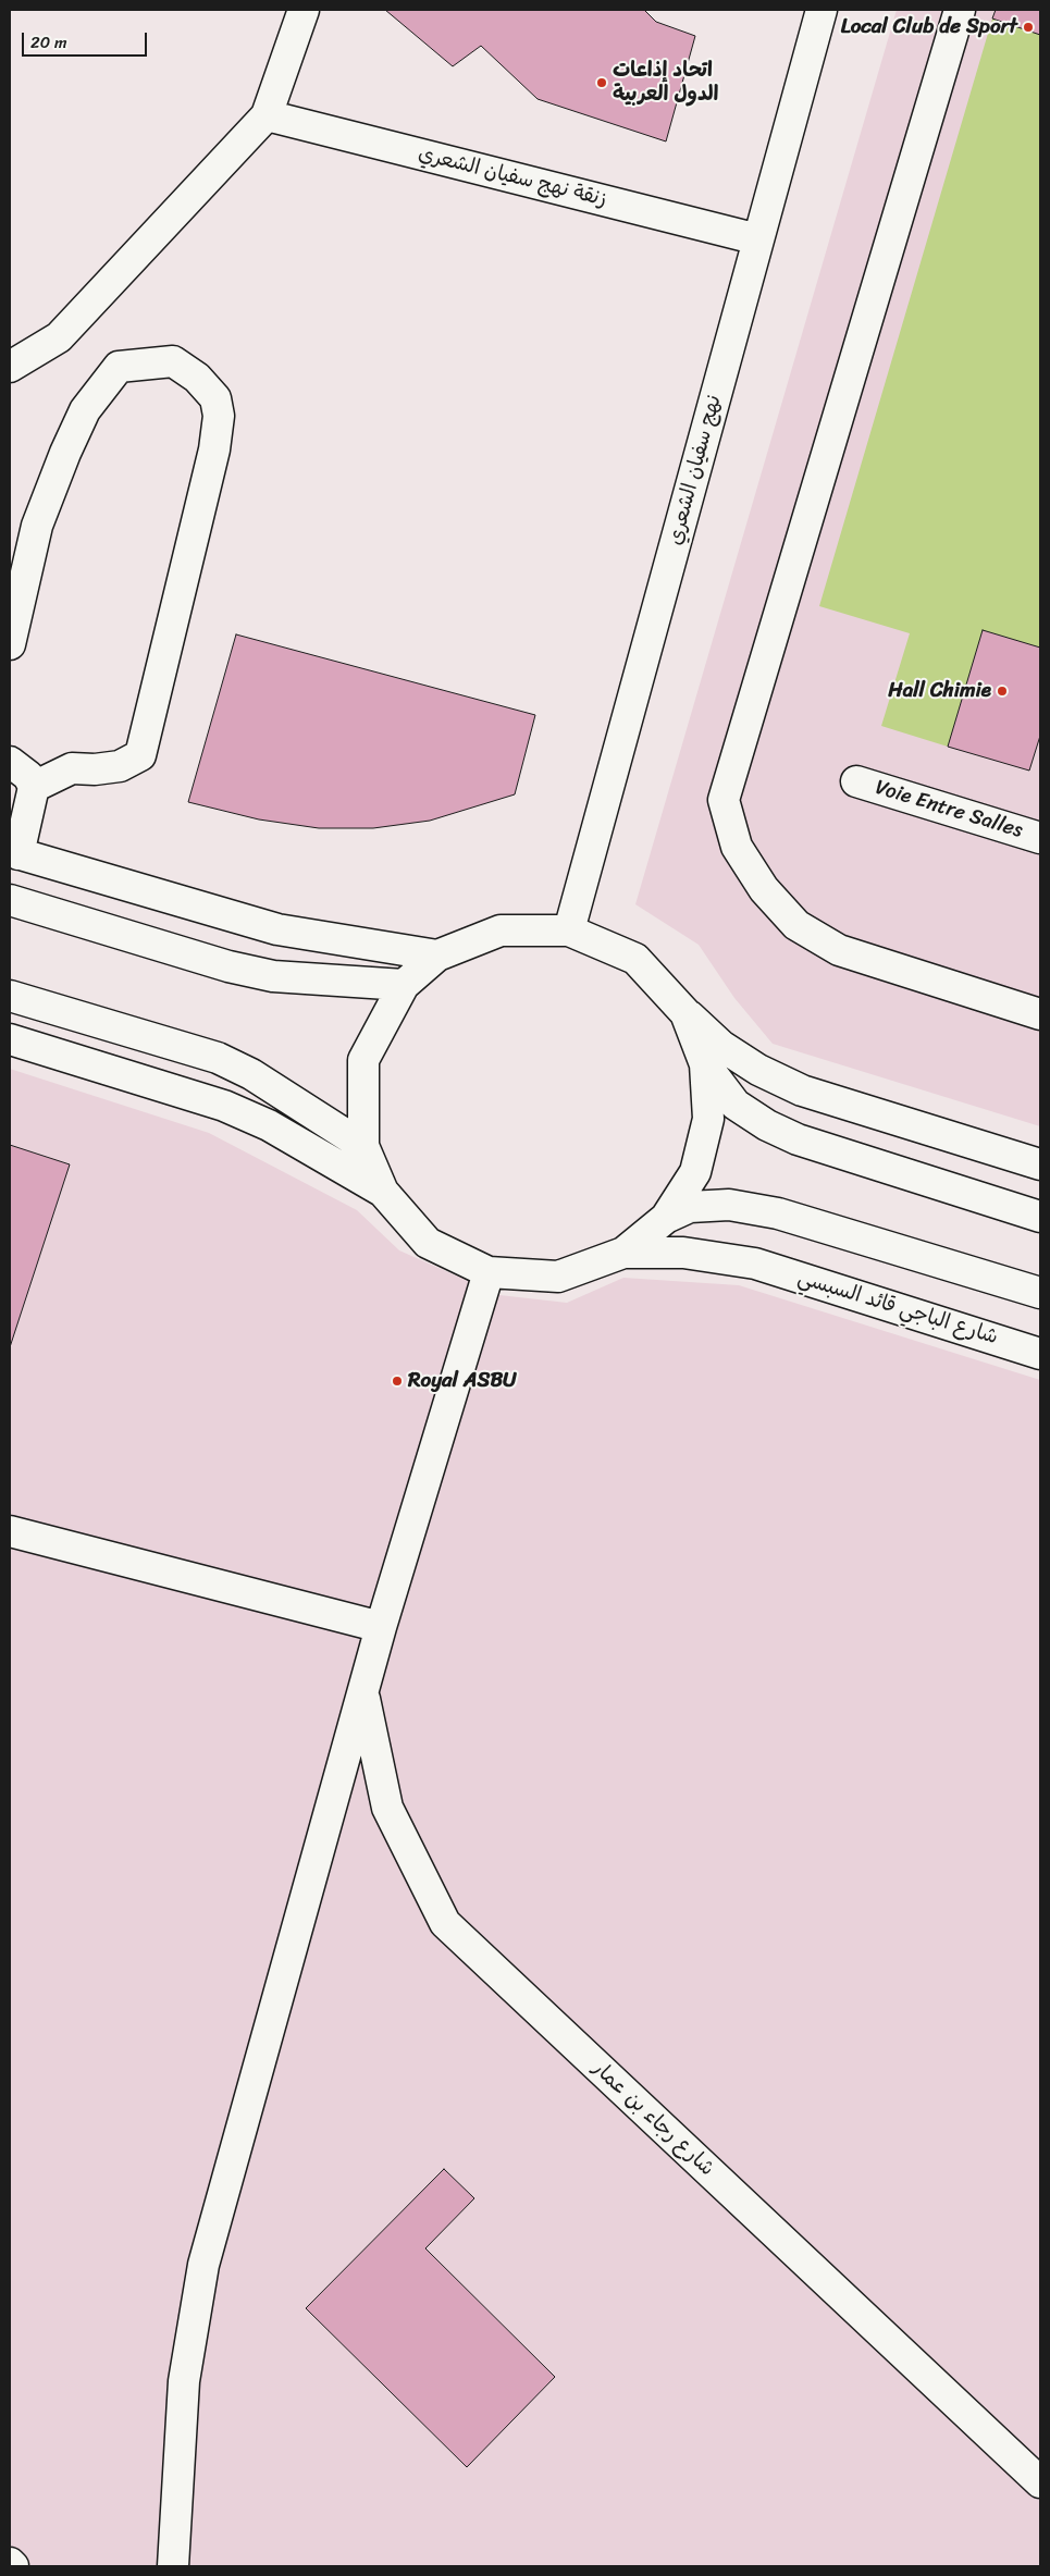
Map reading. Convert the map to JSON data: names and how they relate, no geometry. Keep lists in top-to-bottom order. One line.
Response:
{"streets":{"street":["زنقة نهج سفيان الشعري","نهج سفيان الشعري","Voie Entre Salles","شارع الباجي قائد السبسي","شارع رجاء بن عمار"]},"crossings":[["زنقة نهج سفيان الشعري","نهج سفيان الشعري"]],"places":["Local Club de Sport","اتحاد إذاعات الدول العربية","Hall Chimie","Royal ASBU"],"scale_bar":"20 m"}
